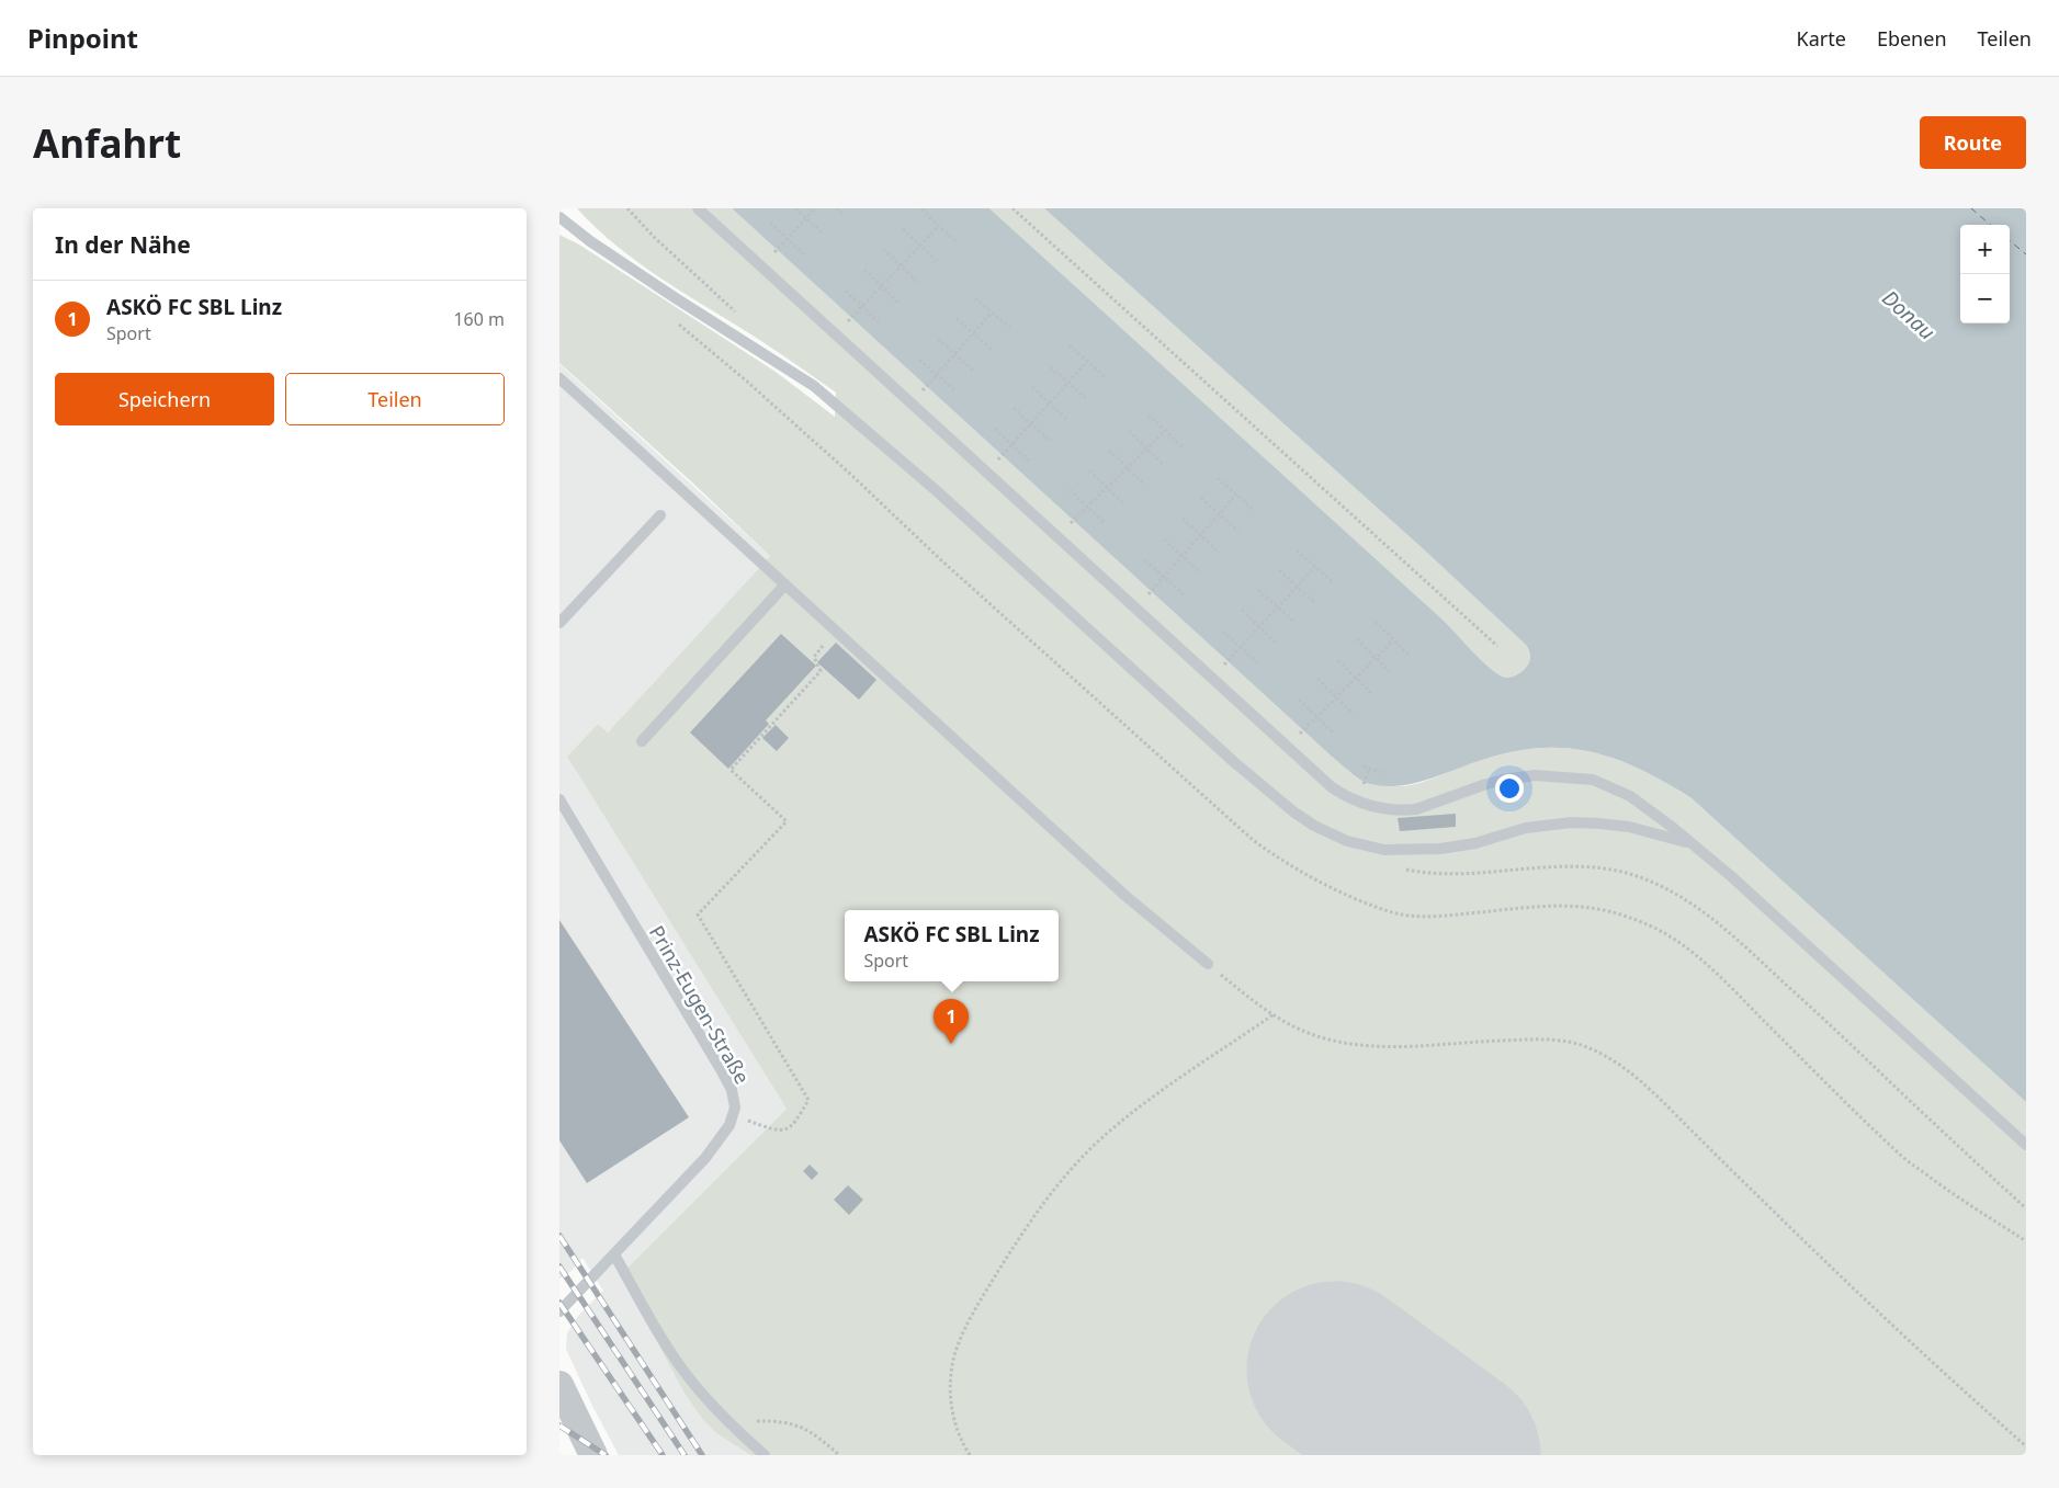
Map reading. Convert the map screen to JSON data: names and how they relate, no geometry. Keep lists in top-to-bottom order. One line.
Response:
{"streets":{"lane":["Prinz-Eugen-Straße"]},"water":["Donau"],"page":{"header":"Pinpoint","nav":["Karte","Ebenen","Teilen"],"buttons":["Route",["Speichern","Teilen"]],"title":"Anfahrt","heading":"In der Nähe","map_buttons":["+","−"],"list":[{"mark":"1","name":"ASKÖ FC SBL Linz","note":"Sport","value":"160 m"}],"popup":["ASKÖ FC SBL Linz","Sport"],"pins":"1"}}
